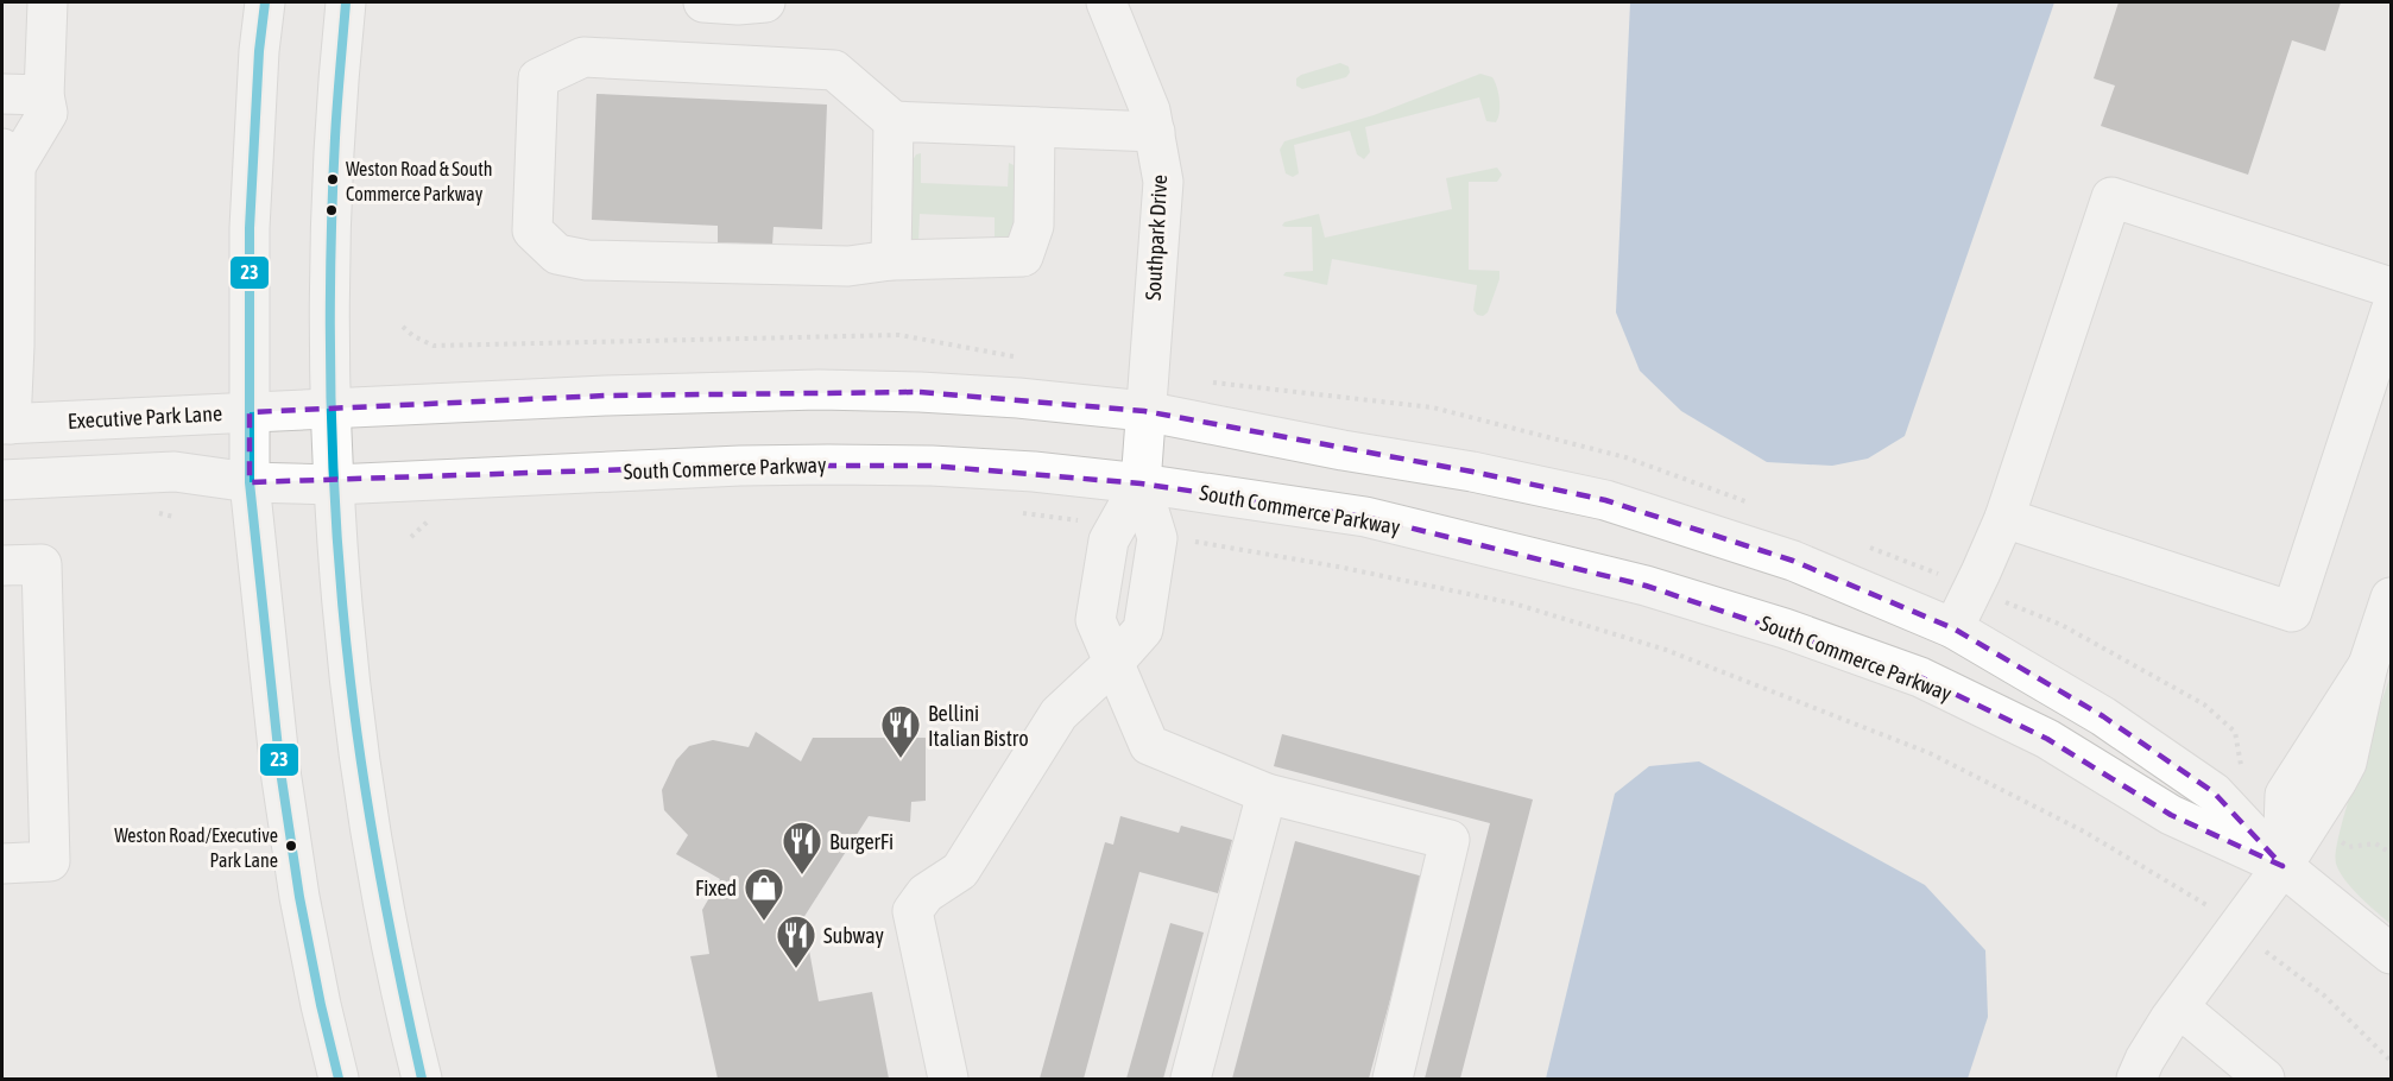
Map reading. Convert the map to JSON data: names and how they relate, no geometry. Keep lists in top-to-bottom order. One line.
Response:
{"streets":{"street":["Southpark Drive","Executive Park Lane","South Commerce Parkway"]},"crossings":[["Southpark Drive","South Commerce Parkway"],["Executive Park Lane","South Commerce Parkway"]],"places":{"other":["Weston Road & South Commerce Parkway","Weston Road/Executive Park Lane"],"restaurant":["Bellini Italian Bistro","BurgerFi","Subway"],"shop":["Fixed"]},"lines":["transit line 23"]}
